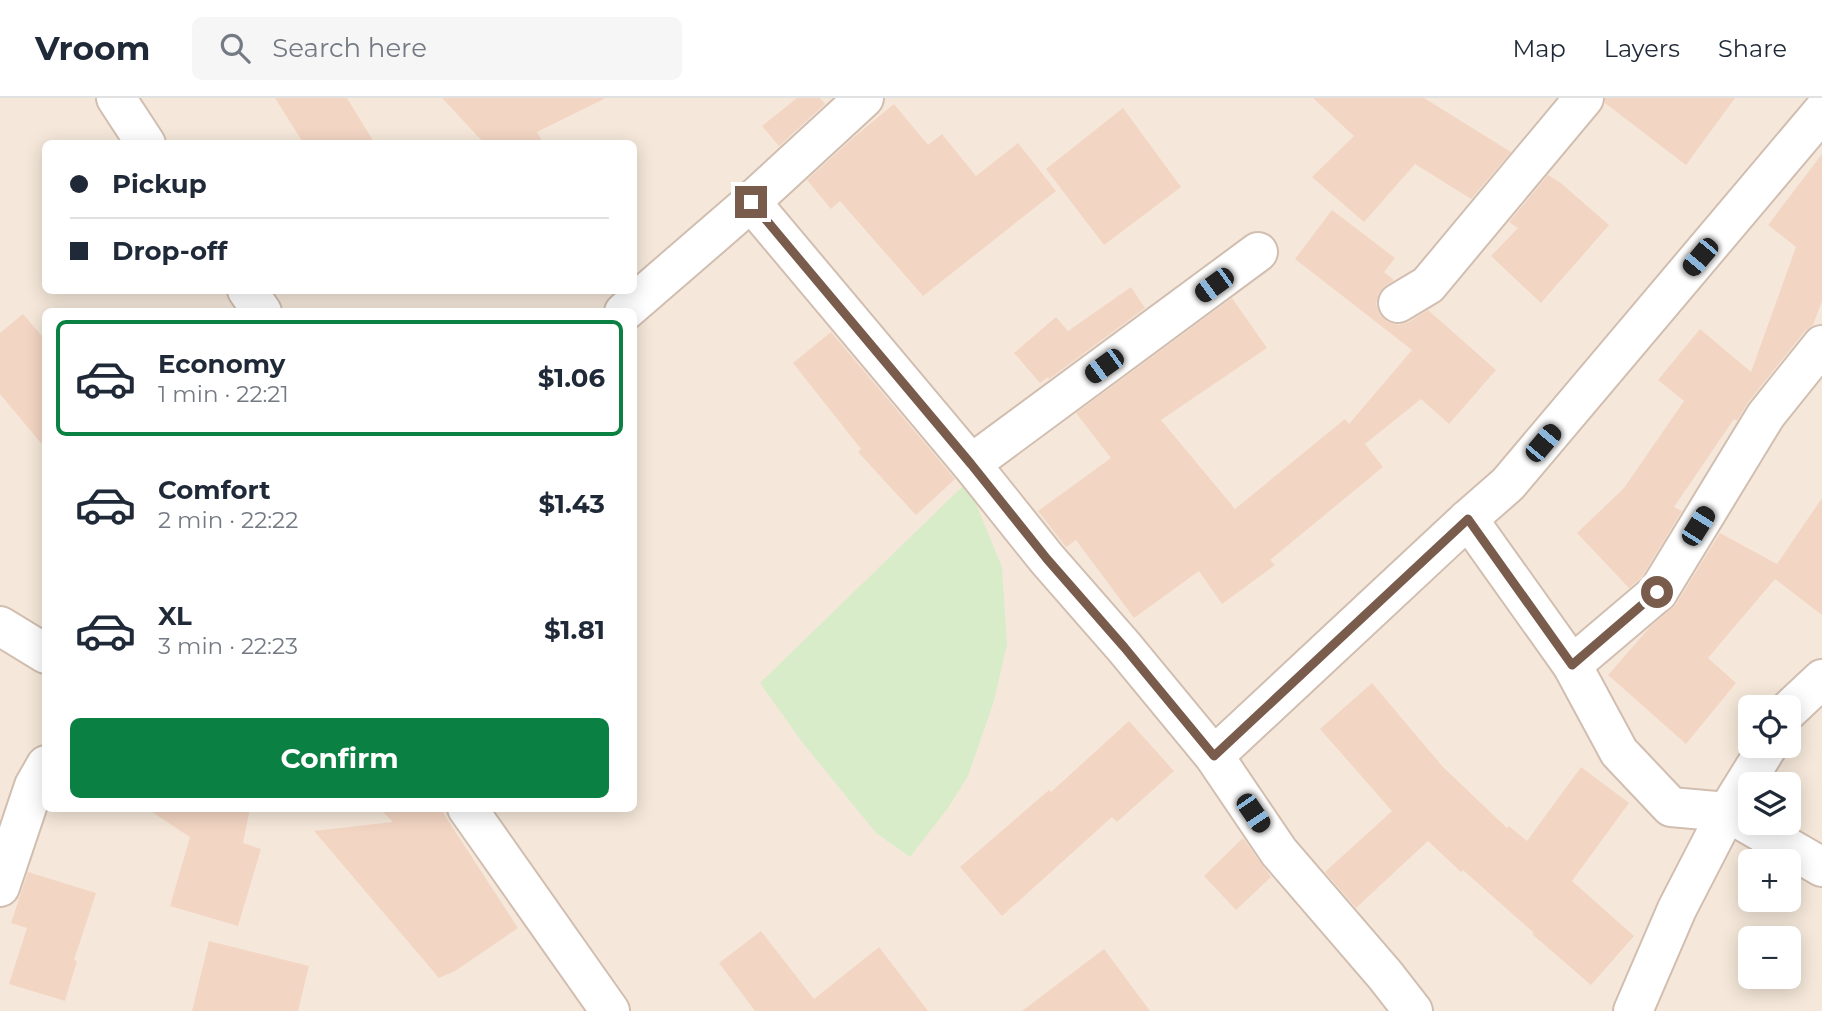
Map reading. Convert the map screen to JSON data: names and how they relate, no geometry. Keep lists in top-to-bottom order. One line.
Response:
{"page":{"header":"Vroom","search":"Search here","nav":["Map","Layers","Share"],"banner":["Pickup","Drop-off"],"list":[{"name":"Economy","note":"1 min · 22:21","value":"$1.06"},{"name":"Comfort","note":"2 min · 22:22","value":"$1.43"},{"name":"XL","note":"3 min · 22:23","value":"$1.81"}],"map_buttons":["+","−"],"buttons":"Confirm"}}
